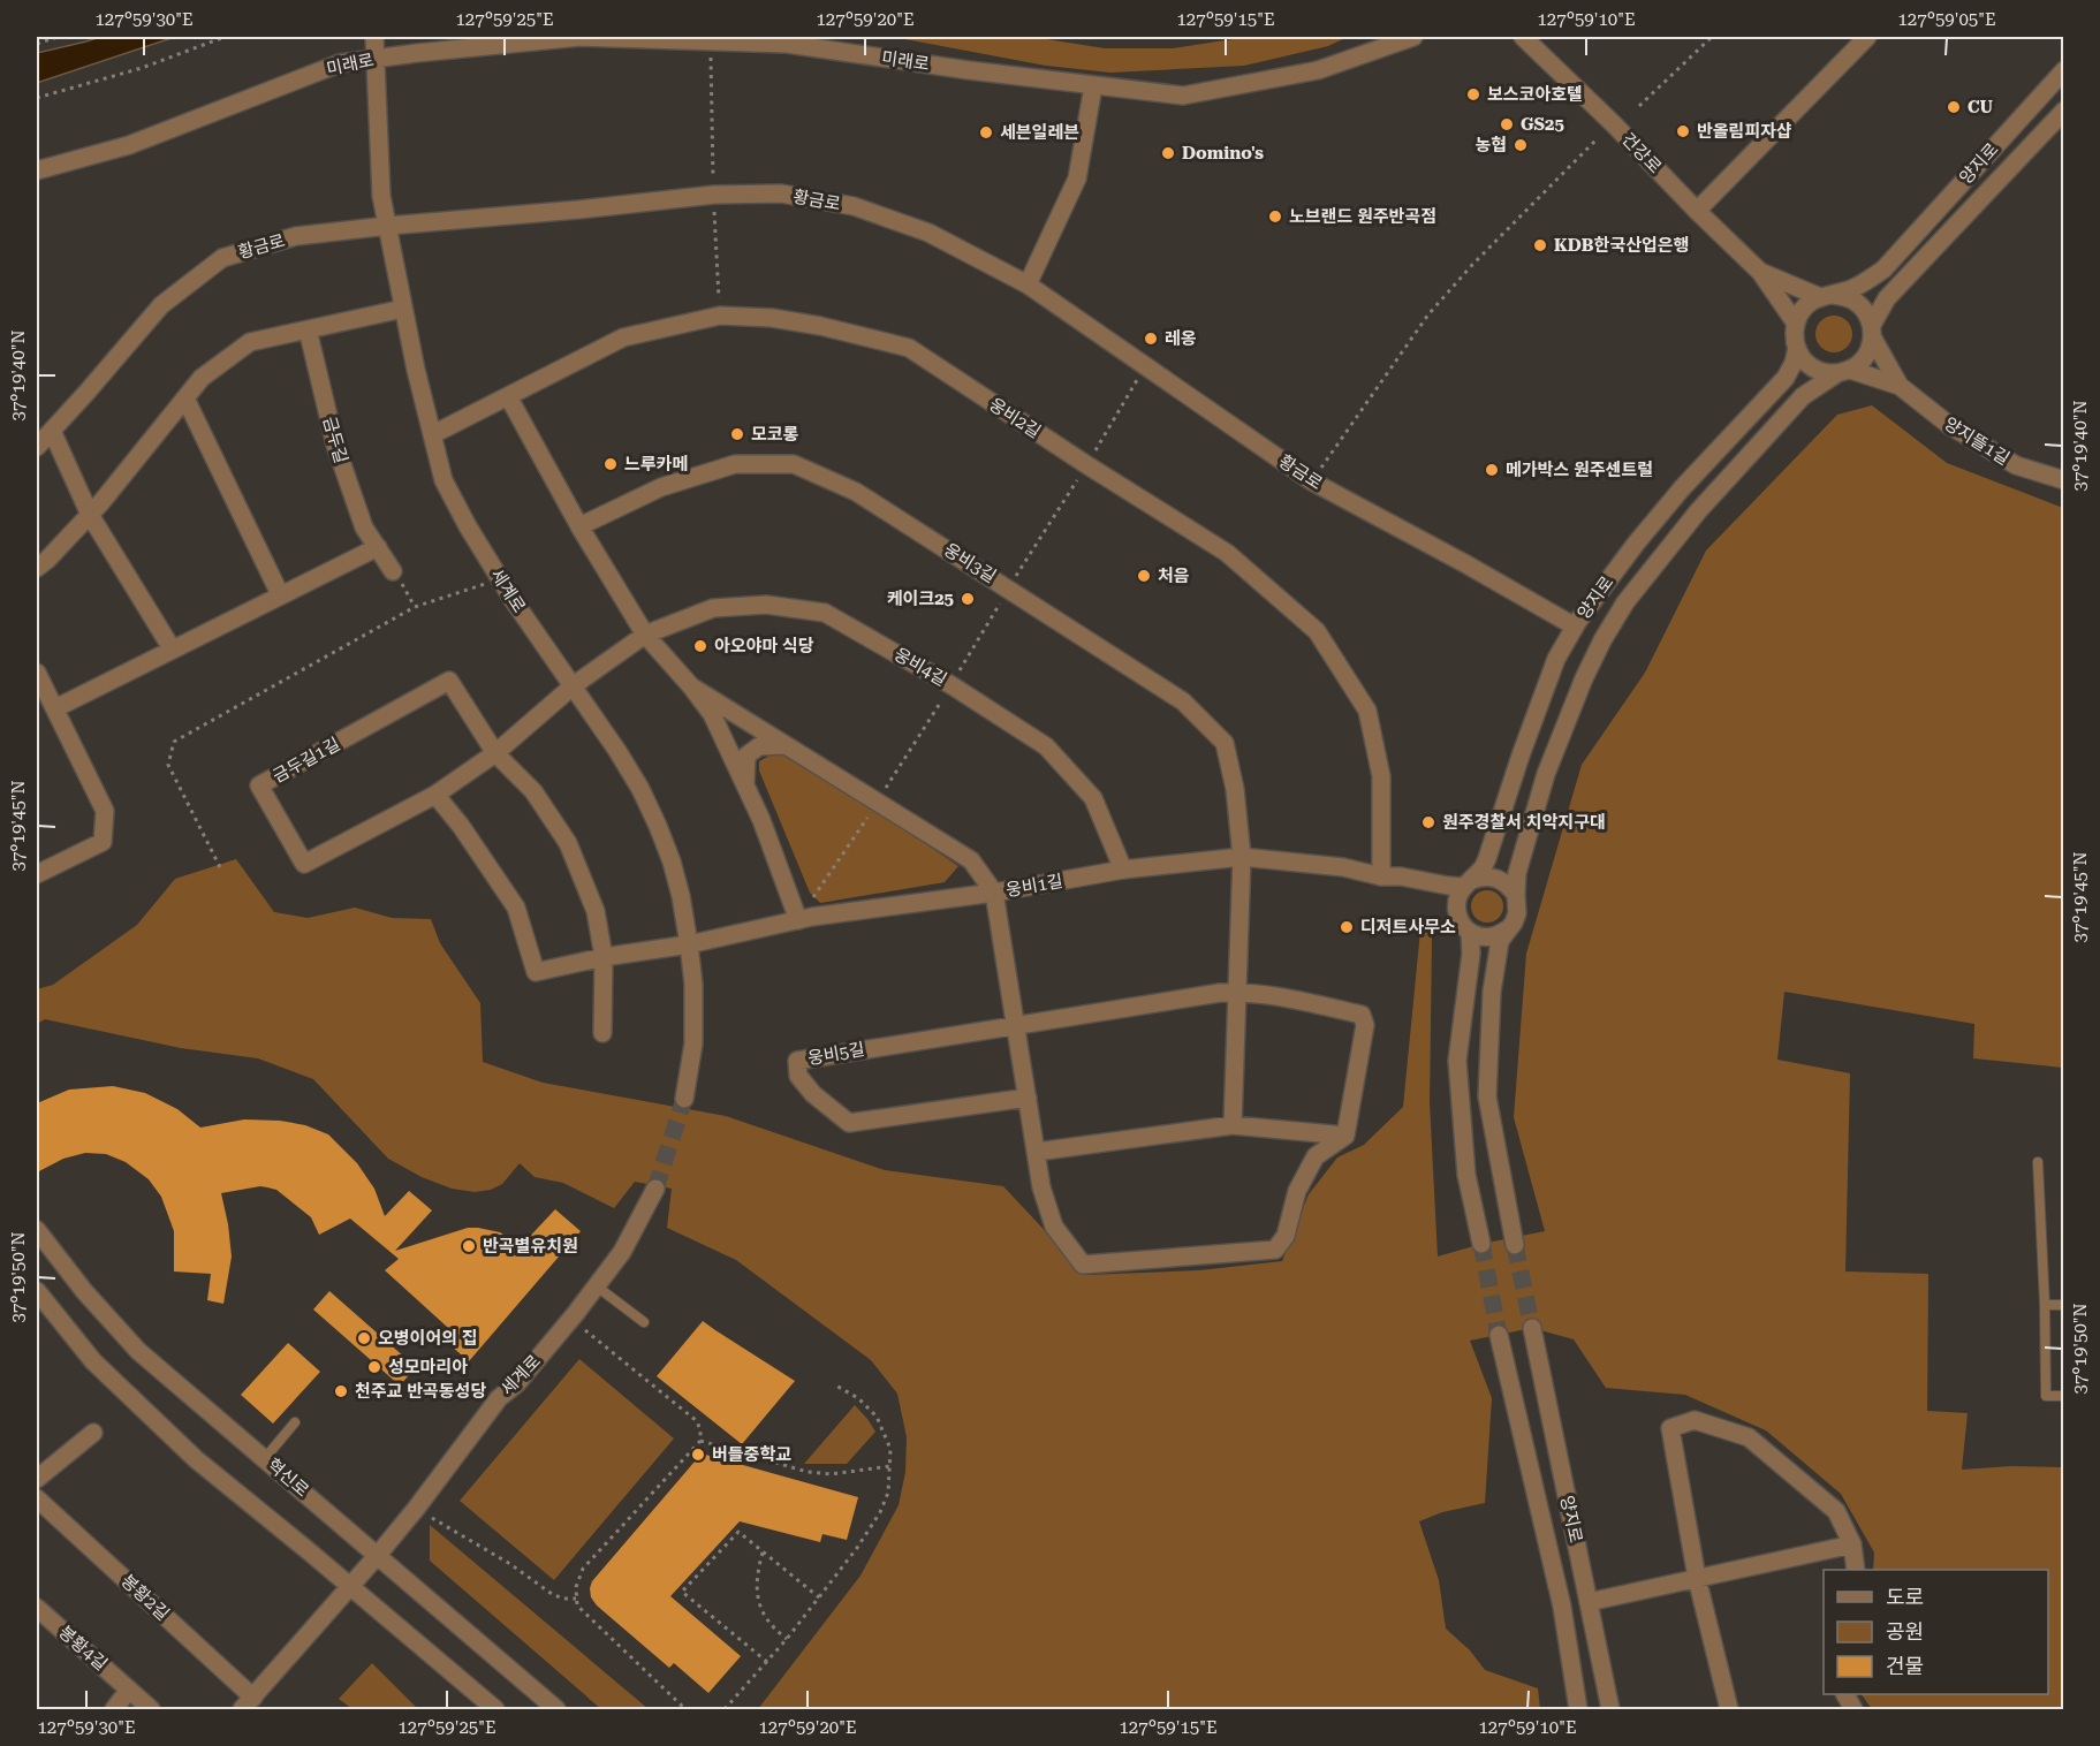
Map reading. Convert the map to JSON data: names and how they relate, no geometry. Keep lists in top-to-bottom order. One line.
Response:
{"streets":{"street":["미래로","건강로","양지로","황금로","웅비2길","금두길","양지뜰1길","웅비3길","세계로","웅비4길","금두길1길","웅비1길","웅비5길","혁신로","봉황2길","봉황4길"]},"crossings":[["미래로","세계로"],["황금로","세계로"],["웅비2길","세계로"],["웅비2길","웅비1길"],["웅비3길","웅비1길"],["세계로","웅비4길"],["세계로","금두길1길"],["세계로","웅비1길"],["세계로","혁신로"],["웅비4길","금두길1길"],["웅비4길","웅비1길"]],"places":["보스코아호텔","CU","GS25","반올림피자샵","세븐일레븐","농협","Domino's","노브랜드 원주반곡점","KDB한국산업은행","레옹","모코롱","느루카메","메가박스 원주센트럴","처음","케이크25","아오야마 식당","원주경찰서 치악지구대","디저트사무소","반곡별유치원","오병이어의 집","성모마리아","천주교 반곡동성당","버들중학교"],"legend":["도로","공원","건물"],"coordinates":["127°59'30\"E","127°59'25\"E","127°59'20\"E","127°59'15\"E","127°59'10\"E","127°59'05\"E","37°19'40\"N","37°19'45\"N","37°19'50\"N"]}
